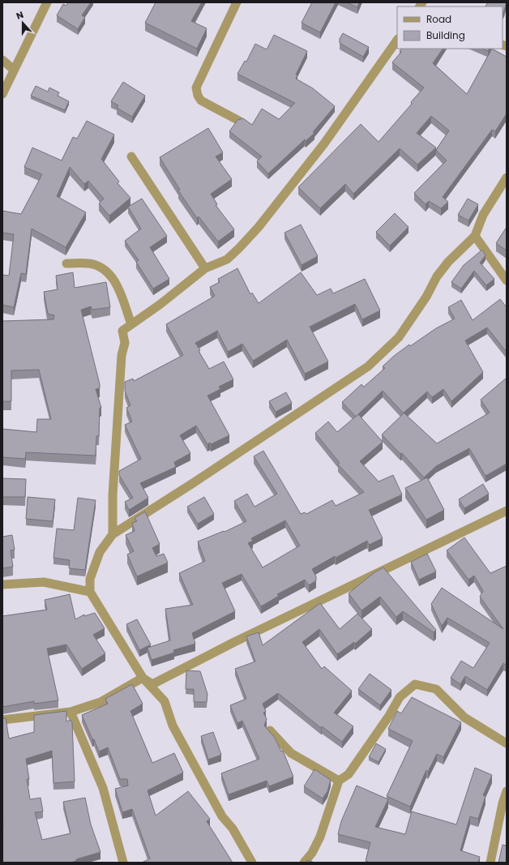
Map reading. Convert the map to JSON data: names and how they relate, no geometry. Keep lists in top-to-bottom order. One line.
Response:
{"legend":["Road","Building"],"north":"top"}
